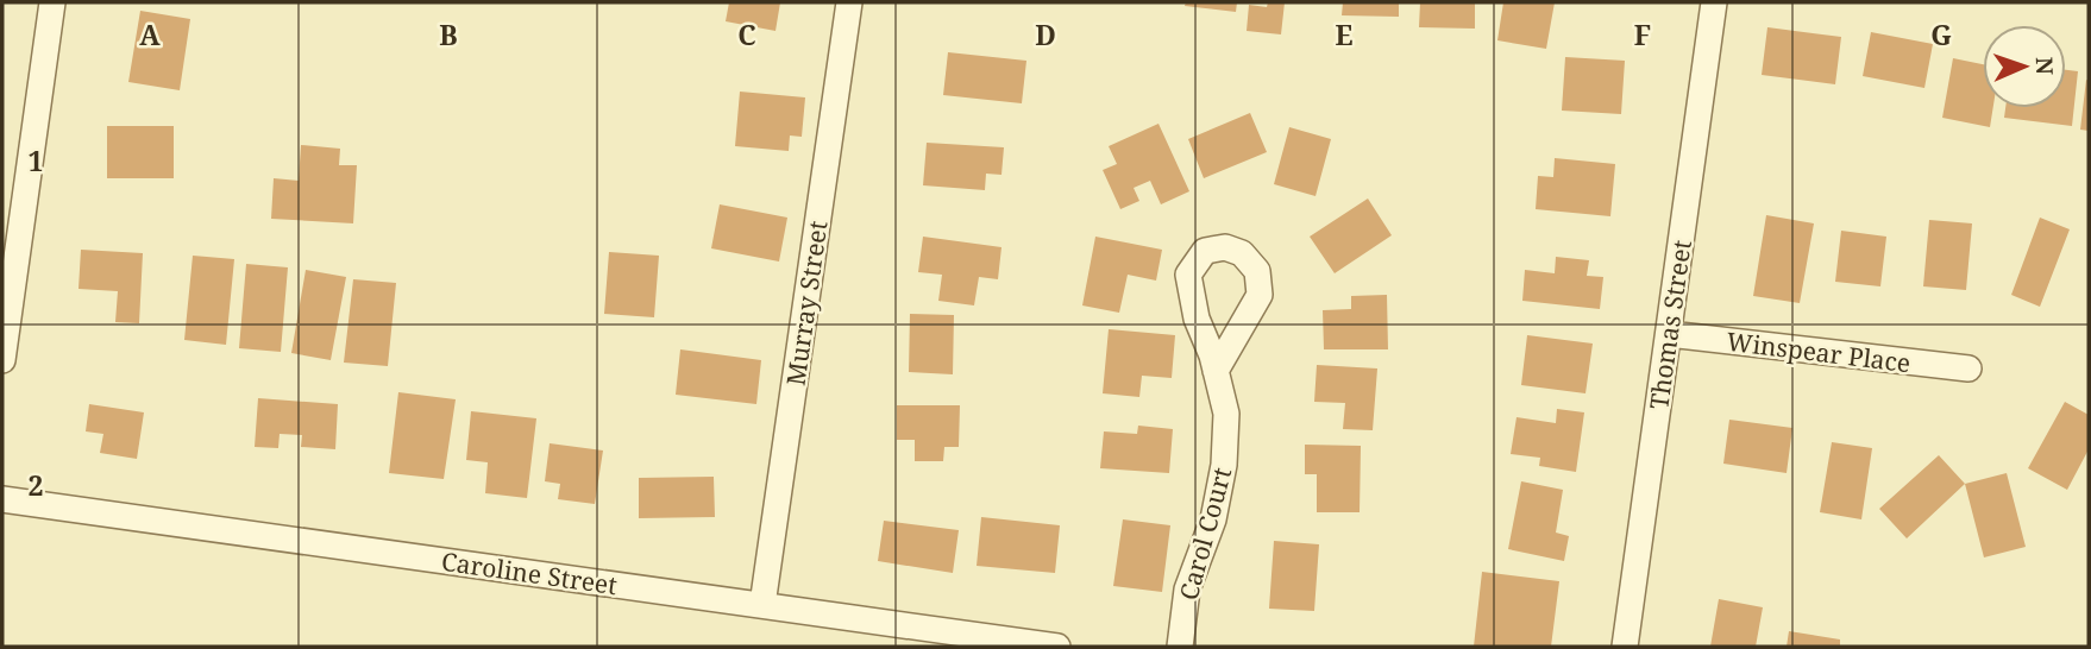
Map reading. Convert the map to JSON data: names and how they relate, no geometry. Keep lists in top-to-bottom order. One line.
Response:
{"streets":{"street":["Murray Street","Thomas Street","Winspear Place","Carol Court","Caroline Street"]},"crossings":[["Murray Street","Caroline Street"],["Thomas Street","Winspear Place"]],"north":"right","grid":{"columns":["A","B","C","D","E","F","G"],"rows":["1","2"]}}
